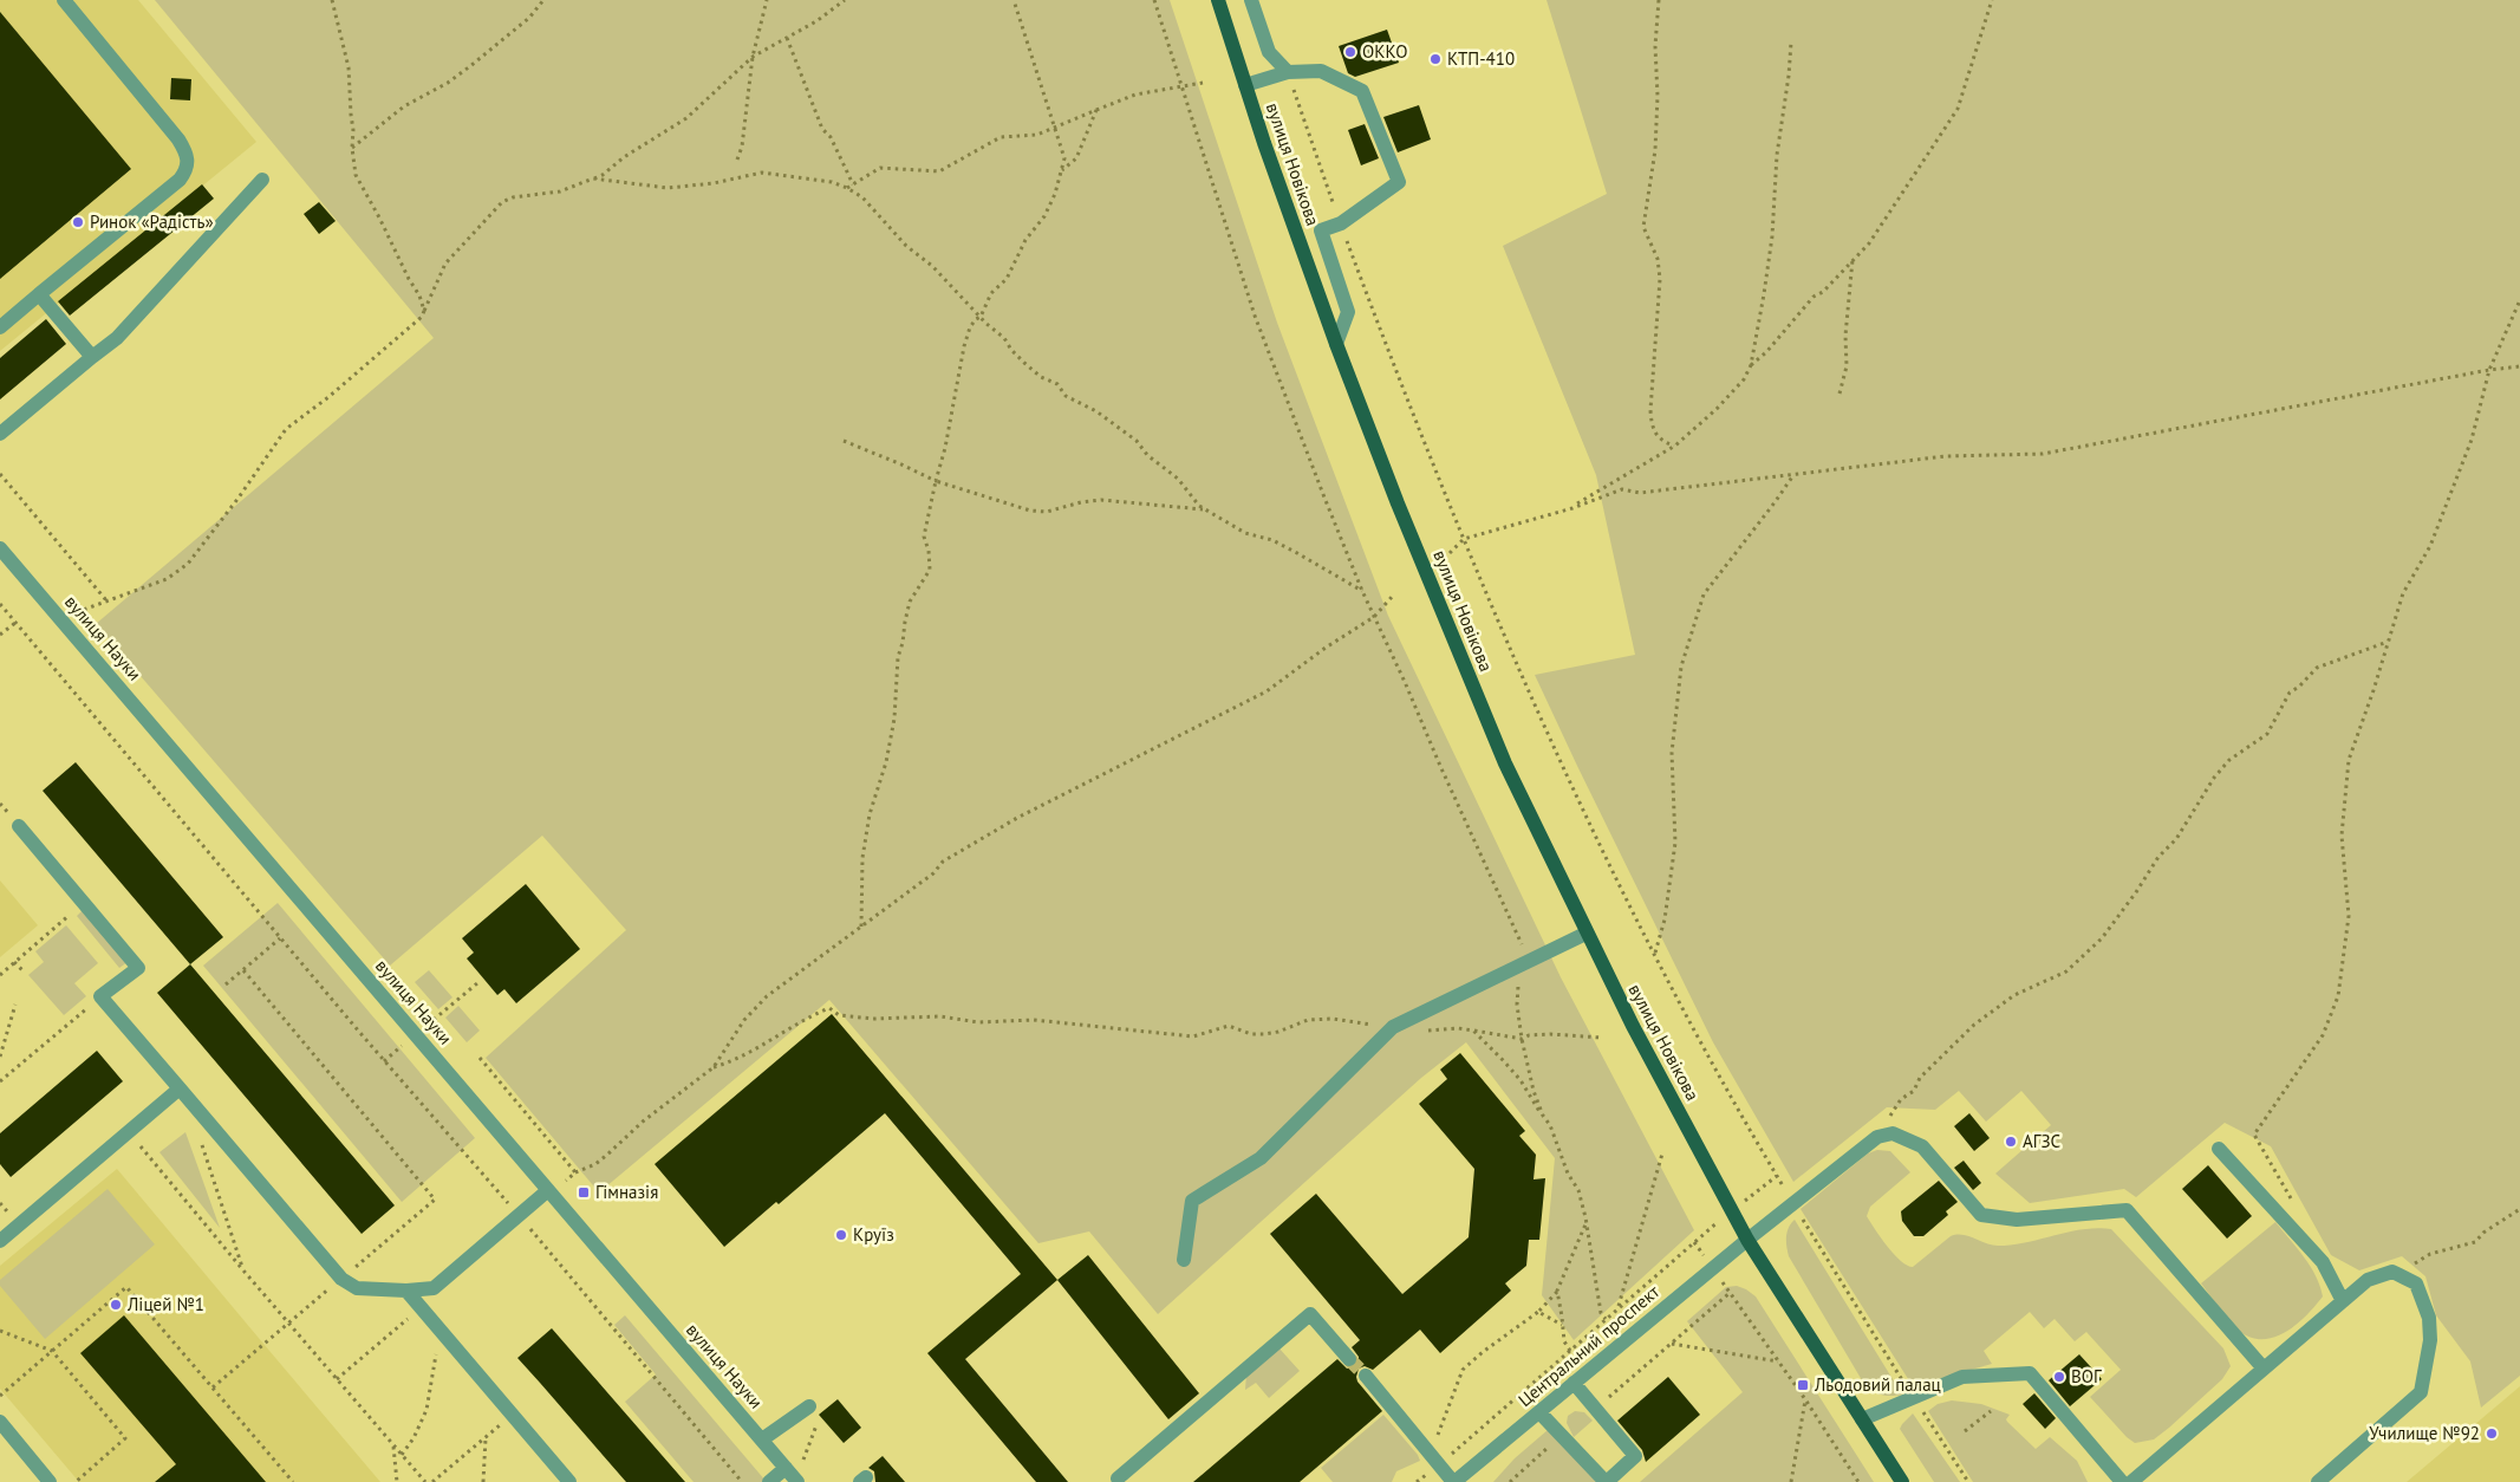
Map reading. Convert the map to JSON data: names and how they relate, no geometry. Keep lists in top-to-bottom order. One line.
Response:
{"streets":{"main road":["вулиця Новікова"],"street":["вулиця Науки","Центральний проспект"]},"crossings":[["вулиця Новікова","Центральний проспект"]],"places":{"other":["ОККО","КТП-410","Ринок «Радість»","АГЗС","Круїз","Ліцей №1","ВОГ","Училище №92"],"transit":["Гімназія","Льодовий палац"]}}
